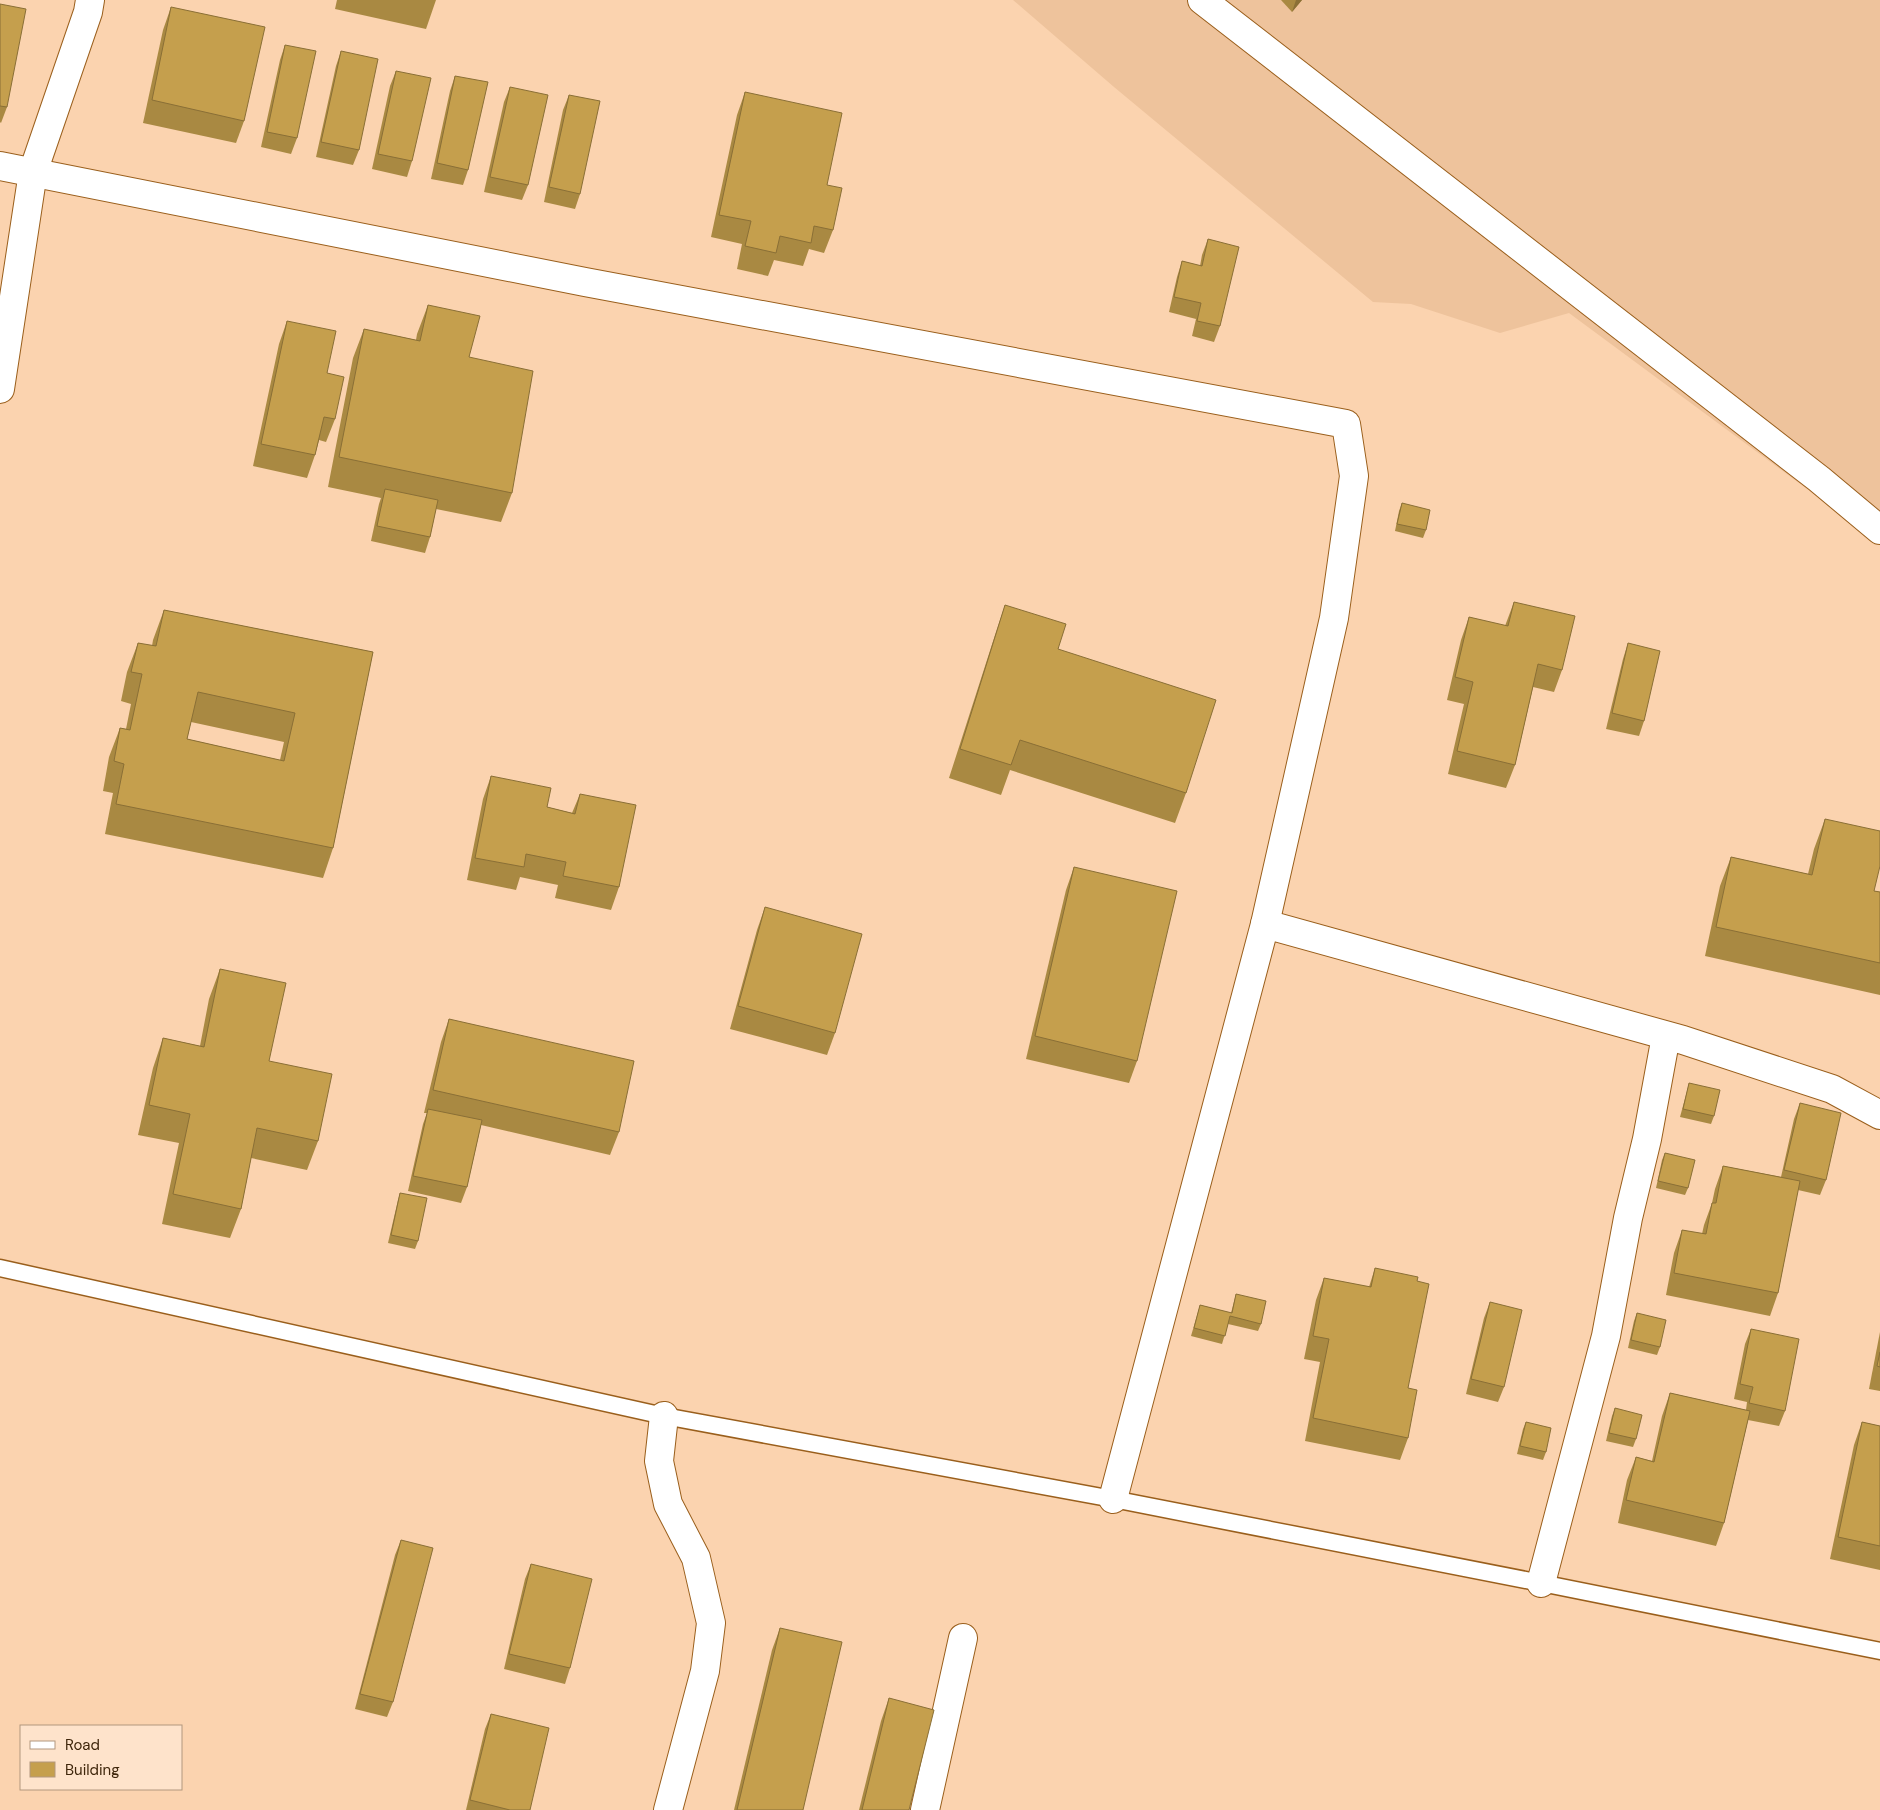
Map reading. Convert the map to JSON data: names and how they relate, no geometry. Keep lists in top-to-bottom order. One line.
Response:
{"legend":["Road","Building"]}
